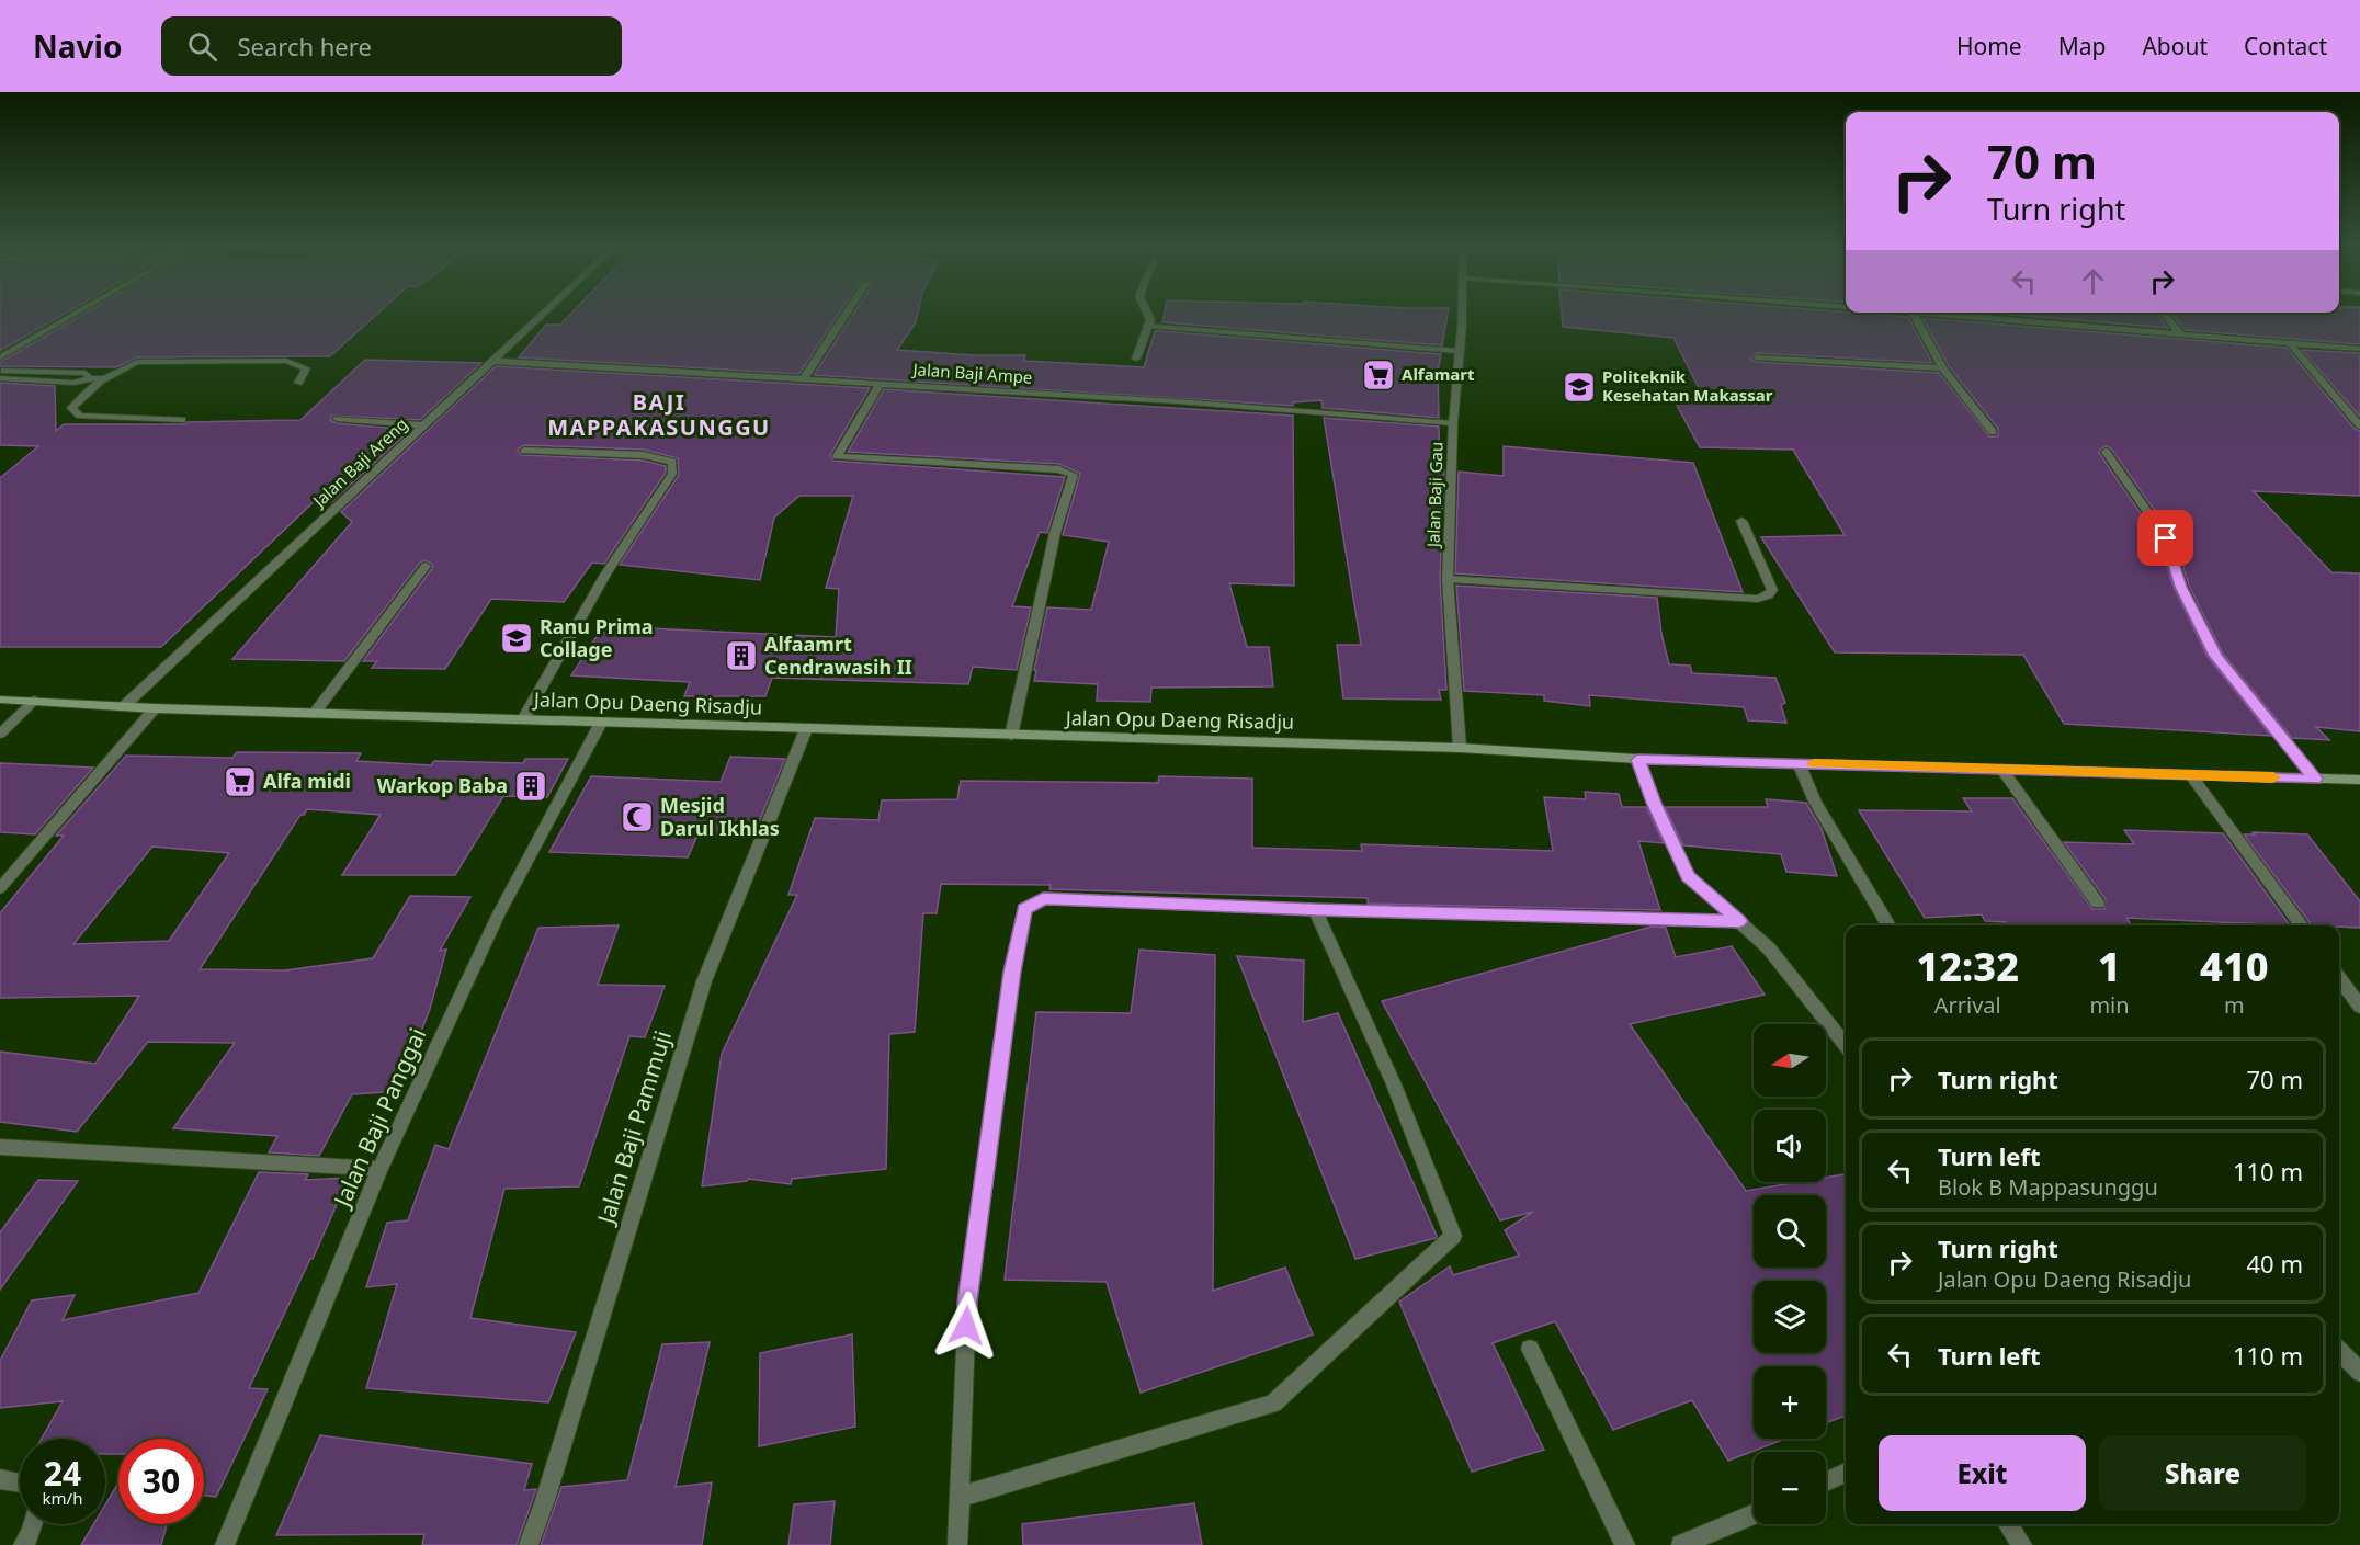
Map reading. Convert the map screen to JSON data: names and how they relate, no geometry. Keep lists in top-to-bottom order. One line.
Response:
{"streets":{"main road":["Jalan Opu Daeng Risadju"],"street":["Jalan Baji Ampe","Jalan Baji Areng","Jalan Baji Gau","Jalan Baji Panggai","Jalan Baji Pammuji"]},"crossings":[["Jalan Baji Ampe","Jalan Baji Areng"],["Jalan Baji Ampe","Jalan Baji Gau"],["Jalan Baji Areng","Jalan Opu Daeng Risadju"],["Jalan Baji Gau","Jalan Opu Daeng Risadju"],["Jalan Opu Daeng Risadju","Jalan Baji Panggai"],["Jalan Opu Daeng Risadju","Jalan Baji Pammuji"]],"districts":["BAJI MAPPAKASUNGGU"],"places":{"supermarket":["Alfamart","Alfa midi"],"school or university":["Politeknik Kesehatan Makassar","Ranu Prima Collage"],"building":["Alfaamrt Cendrawasih II","Warkop Baba"],"mosque":["Mesjid Darul Ikhlas"]},"north":"left","page":{"header":"Navio","search":"Search here","nav":["Home","Map","About","Contact"],"turn":["70 m","Turn right"],"eta":["12:32","Arrival","1","min","410","m"],"map_buttons":["+","−"],"list":[{"name":"Turn right","value":"70 m"},{"name":"Turn left","note":"Blok B Mappasunggu","value":"110 m"},{"name":"Turn right","note":"Jalan Opu Daeng Risadju","value":"40 m"},{"name":"Turn left","value":"110 m"}],"buttons":["Exit","Share"],"speed":"24 km/h","limit":"30"}}
